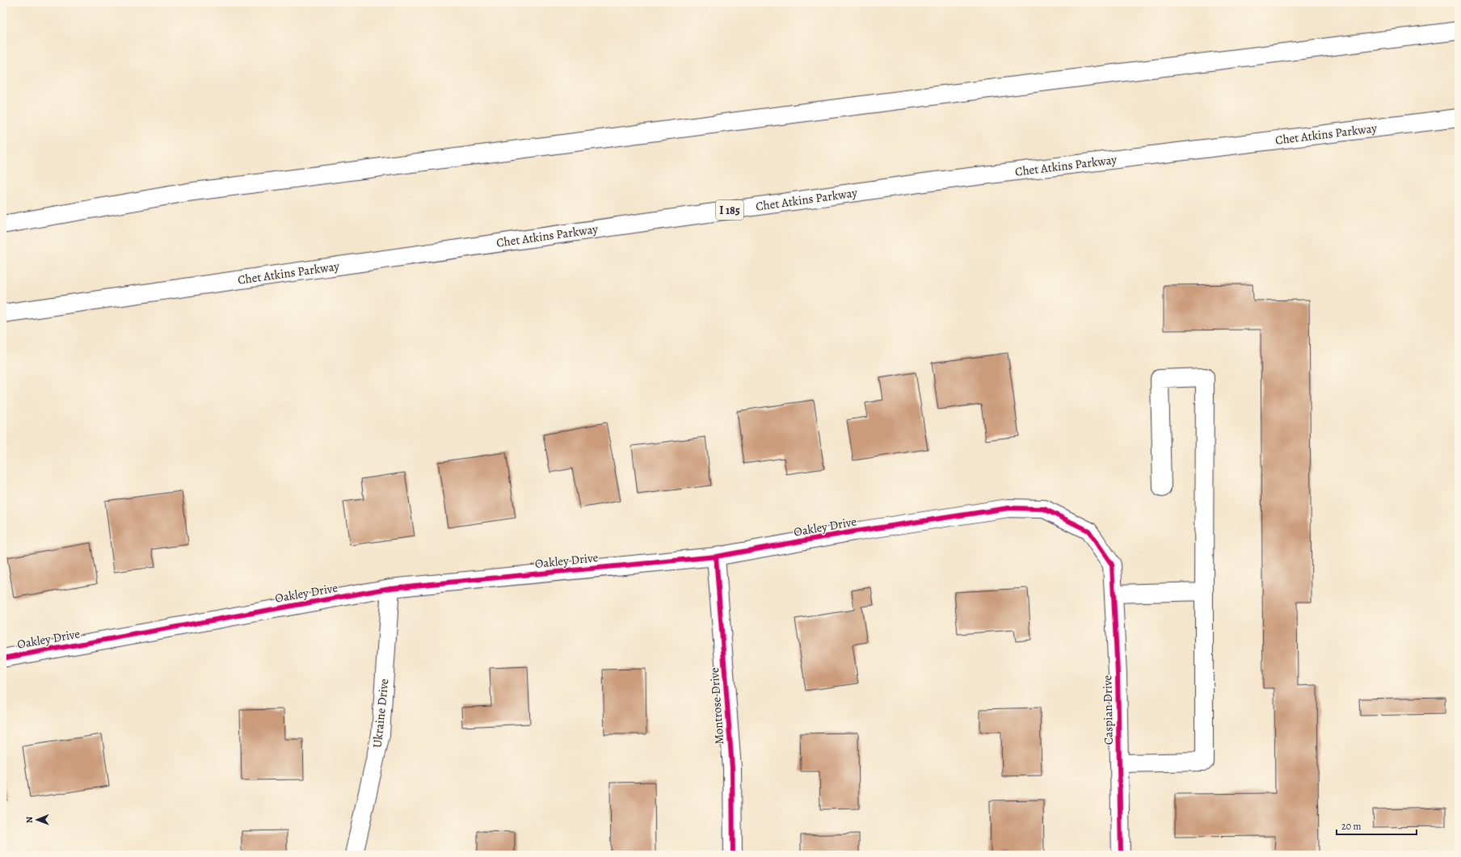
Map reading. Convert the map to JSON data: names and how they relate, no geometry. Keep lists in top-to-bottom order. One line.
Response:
{"streets":{"main road":["Chet Atkins Parkway","I 185","Oakley Drive","Montrose Drive","Caspian Drive","Ukraine Drive"]},"crossings":[["Oakley Drive","Montrose Drive"],["Oakley Drive","Caspian Drive"],["Oakley Drive","Ukraine Drive"]],"scale_bar":"20 m","north":"left"}
